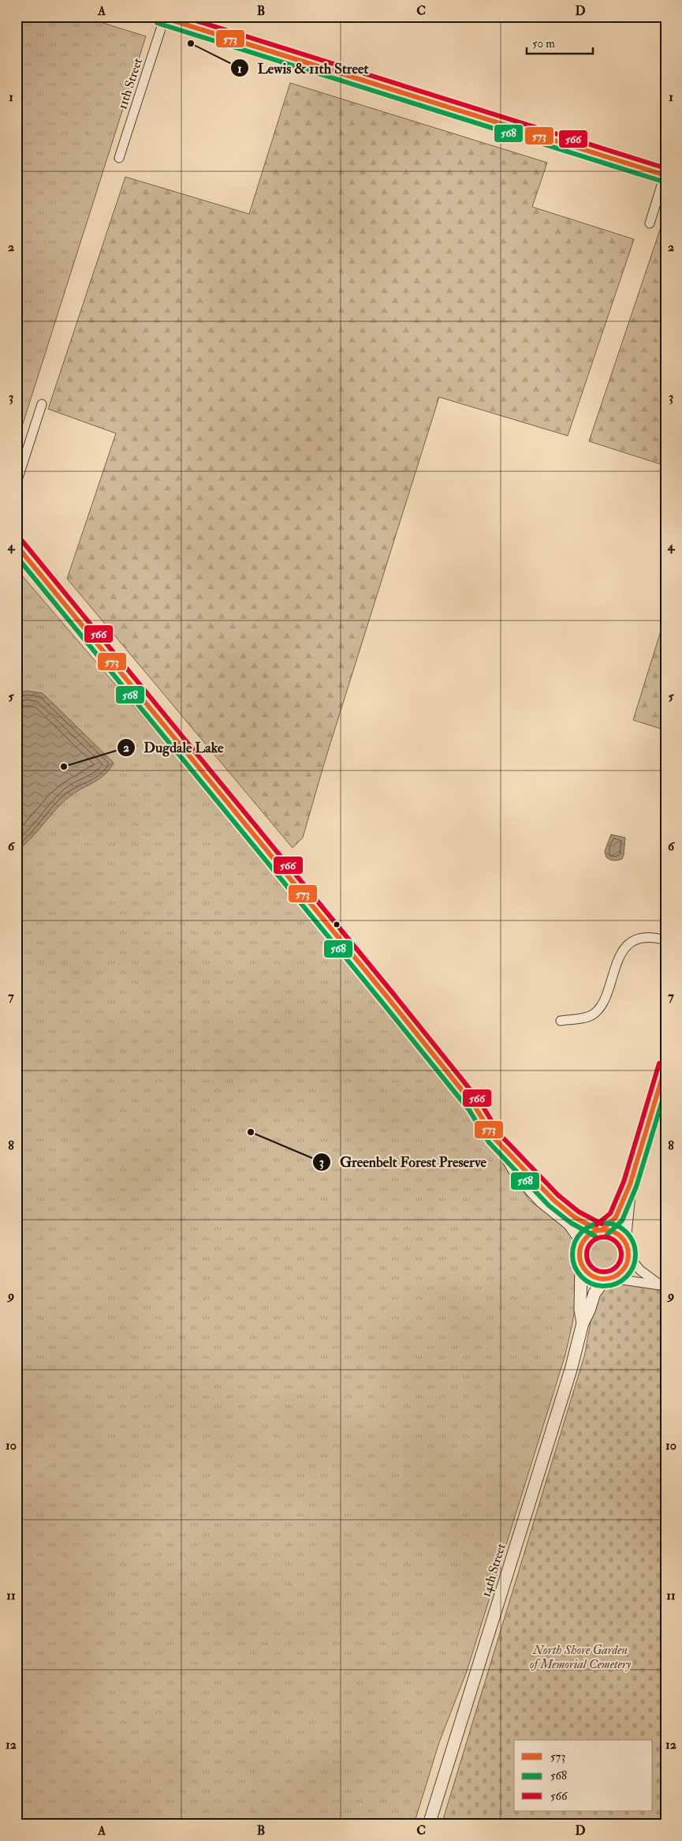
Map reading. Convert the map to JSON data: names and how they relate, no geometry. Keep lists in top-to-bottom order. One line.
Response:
{"streets":{"street":["11th Street","14th Street"]},"parks":["North Shore Garden of Memorial Cemetery"],"places":["Lewis & 11th Street","Dugdale Lake","Greenbelt Forest Preserve"],"lines":["transit line 573","transit line 566","transit line 568"],"legend":["573","568","566"],"scale_bar":"50 m","grid":{"columns":["A","B","C","D"],"rows":["1","2","3","4","5","6","7","8","9","10","11","12"]}}
